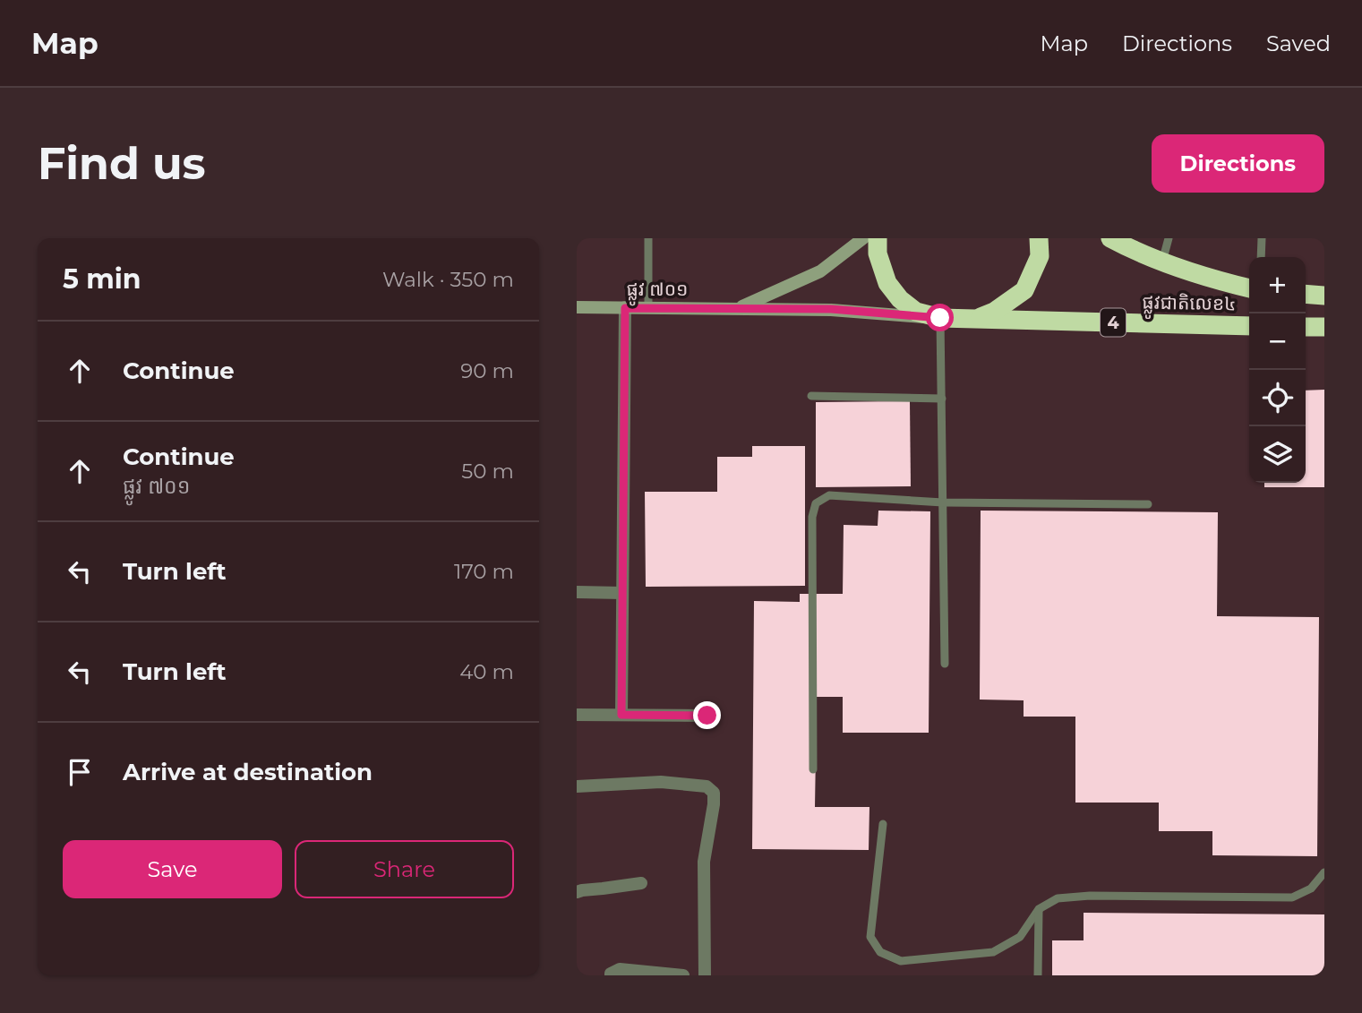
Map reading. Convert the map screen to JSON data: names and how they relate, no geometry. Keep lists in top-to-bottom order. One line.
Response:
{"streets":{"highway":["ផ្លូវជាតិលេខ៤","4"],"main road":["ផ្លូវ ៧០១"]},"crossings":[["ផ្លូវ ៧០១","ផ្លូវជាតិលេខ៤"]],"page":{"header":"Map","nav":["Map","Directions","Saved"],"buttons":["Directions",["Save","Share"]],"title":"Find us","heading":["5 min","Walk · 350 m"],"map_buttons":["+","−"],"list":[["Continue","90 m"],["Continue","ផ្លូវ ៧០១","50 m"],["Turn left","170 m"],["Turn left","40 m"],"Arrive at destination"]}}
